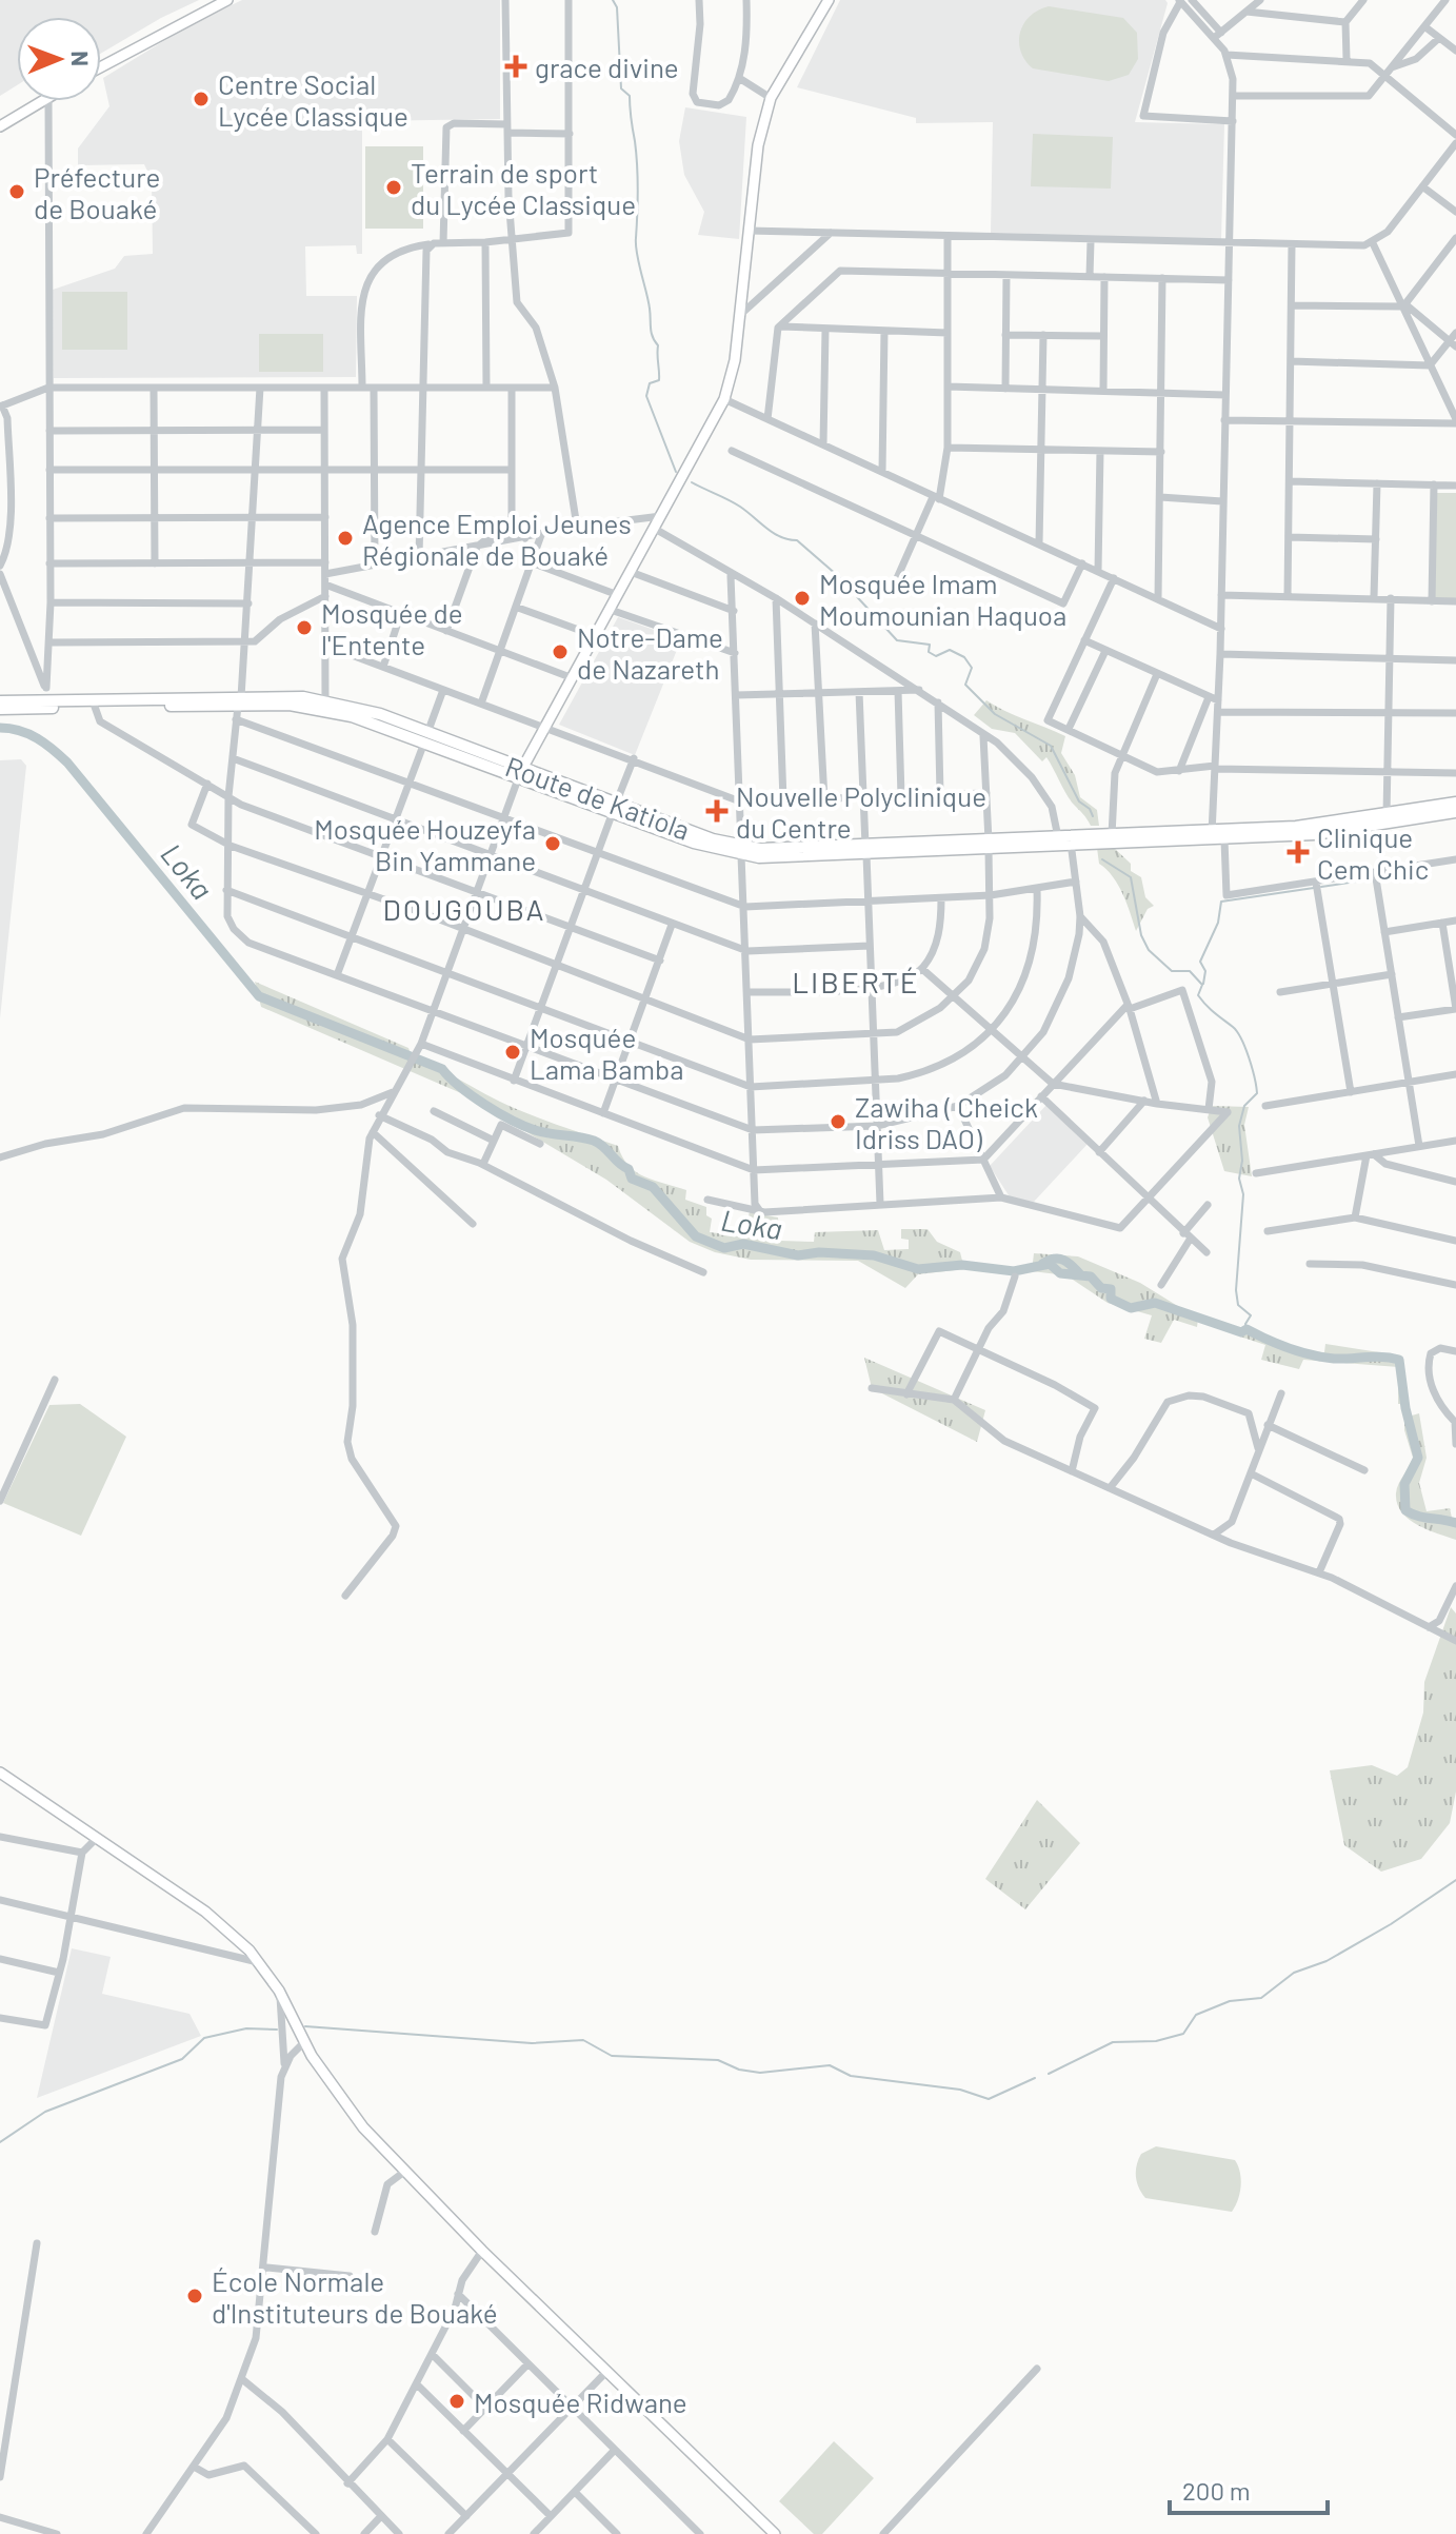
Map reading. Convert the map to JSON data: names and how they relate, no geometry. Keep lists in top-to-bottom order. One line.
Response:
{"streets":{"highway":["Route de Katiola"]},"districts":["DOUGOUBA","LIBERTÉ"],"water":["Loka"],"places":{"health":["grace divine","Nouvelle Polyclinique du Centre","Clinique Cem Chic"],"other":["Centre Social Lycée Classique","Terrain de sport du Lycée Classique","Préfecture de Bouaké","Agence Emploi Jeunes Régionale de Bouaké","Mosquée Imam Moumounian Haquoa","Mosquée de l'Entente","Notre-Dame de Nazareth","Mosquée Houzeyfa Bin Yammane","Mosquée Lama Bamba","Zawiha ( Cheick Idriss DAO)","École Normale d'Instituteurs de Bouaké","Mosquée Ridwane"]},"scale_bar":"200 m","north":"right"}
